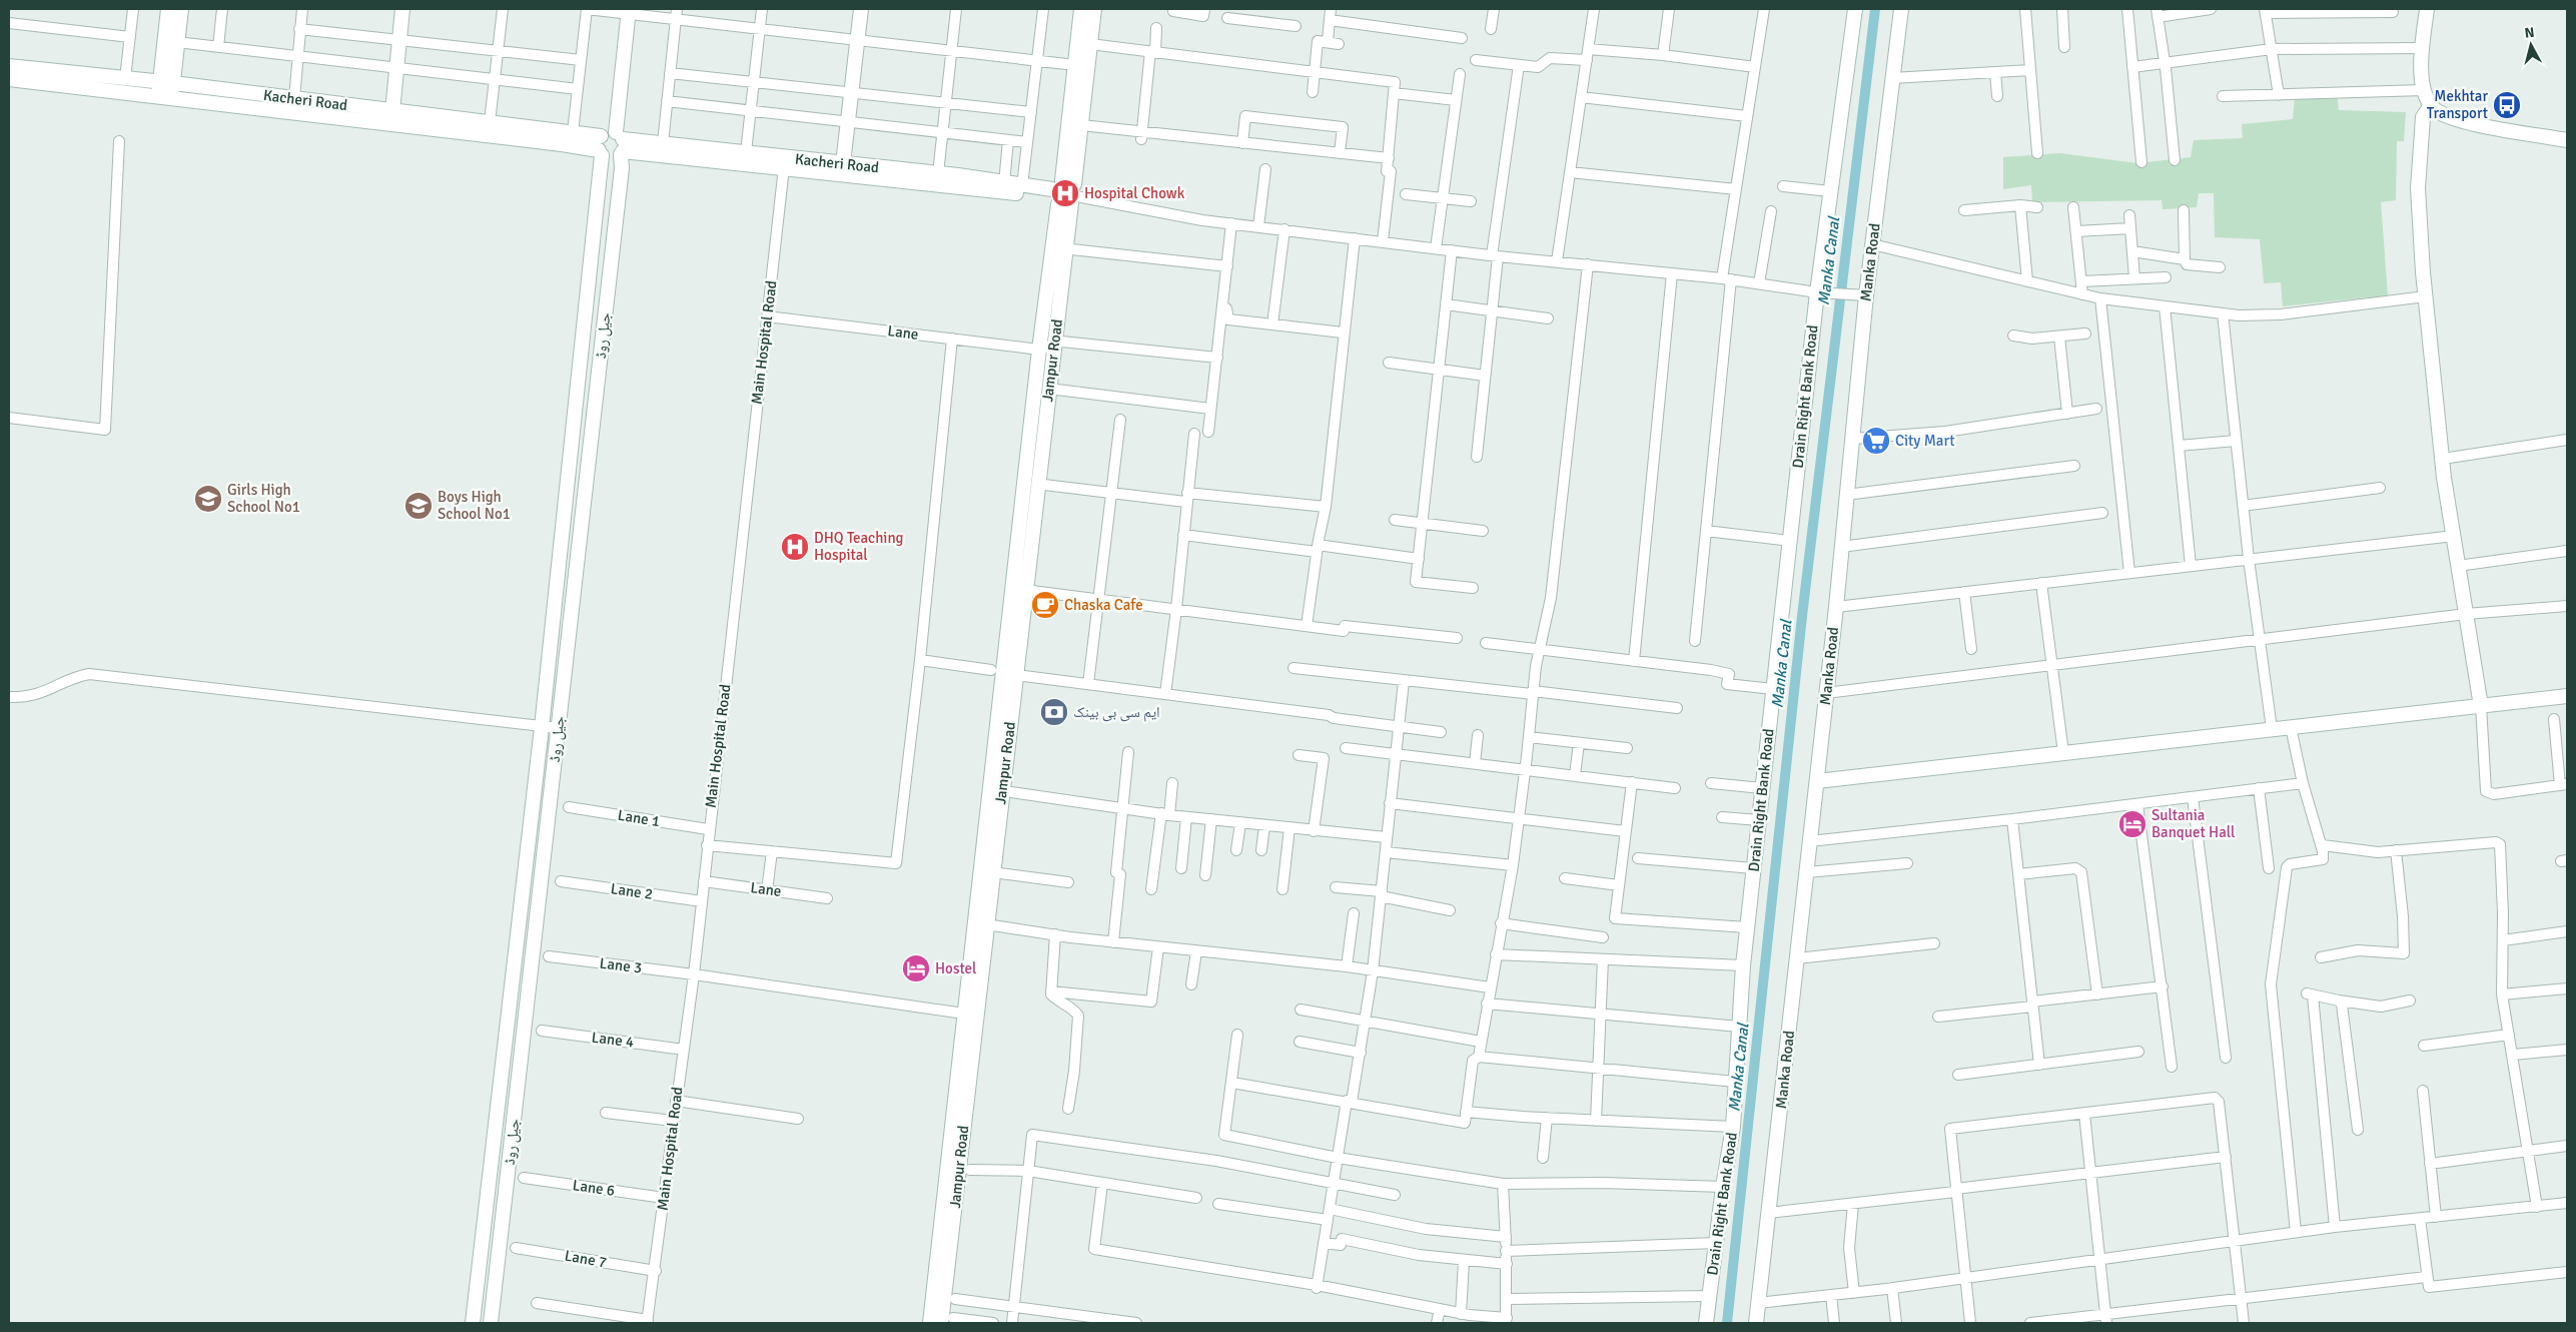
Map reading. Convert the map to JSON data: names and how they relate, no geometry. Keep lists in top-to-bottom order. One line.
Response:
{"streets":{"main road":["Kacheri Road","Manka Road","جیل روڈ","Jampur Road","Drain Right Bank Road"],"street":["Lane","Main Hospital Road","Lane 1","Lane 2","Lane 3","Lane 4","Lane 6","Lane 7"]},"crossings":[["Kacheri Road","جیل روڈ"],["Kacheri Road","Main Hospital Road"],["Kacheri Road","Jampur Road"],["Lane","Main Hospital Road"],["Lane","Jampur Road"],["Main Hospital Road","Lane 1"],["Main Hospital Road","Lane 2"],["Main Hospital Road","Lane 3"],["Main Hospital Road","Lane 4"],["Main Hospital Road","Lane 6"],["Main Hospital Road","Lane 7"],["Jampur Road","Lane 3"]],"water":["Manka Canal"],"places":{"bus stop":["Mekhtar Transport"],"hospital":["Hospital Chowk","DHQ Teaching Hospital"],"supermarket":["City Mart"],"school or university":["Girls High School No1","Boys High School No1"],"cafe":["Chaska Cafe"],"bank":["ایم سی بی بینک"],"hotel":["Sultania Banquet Hall","Hostel"]},"north":"top"}
